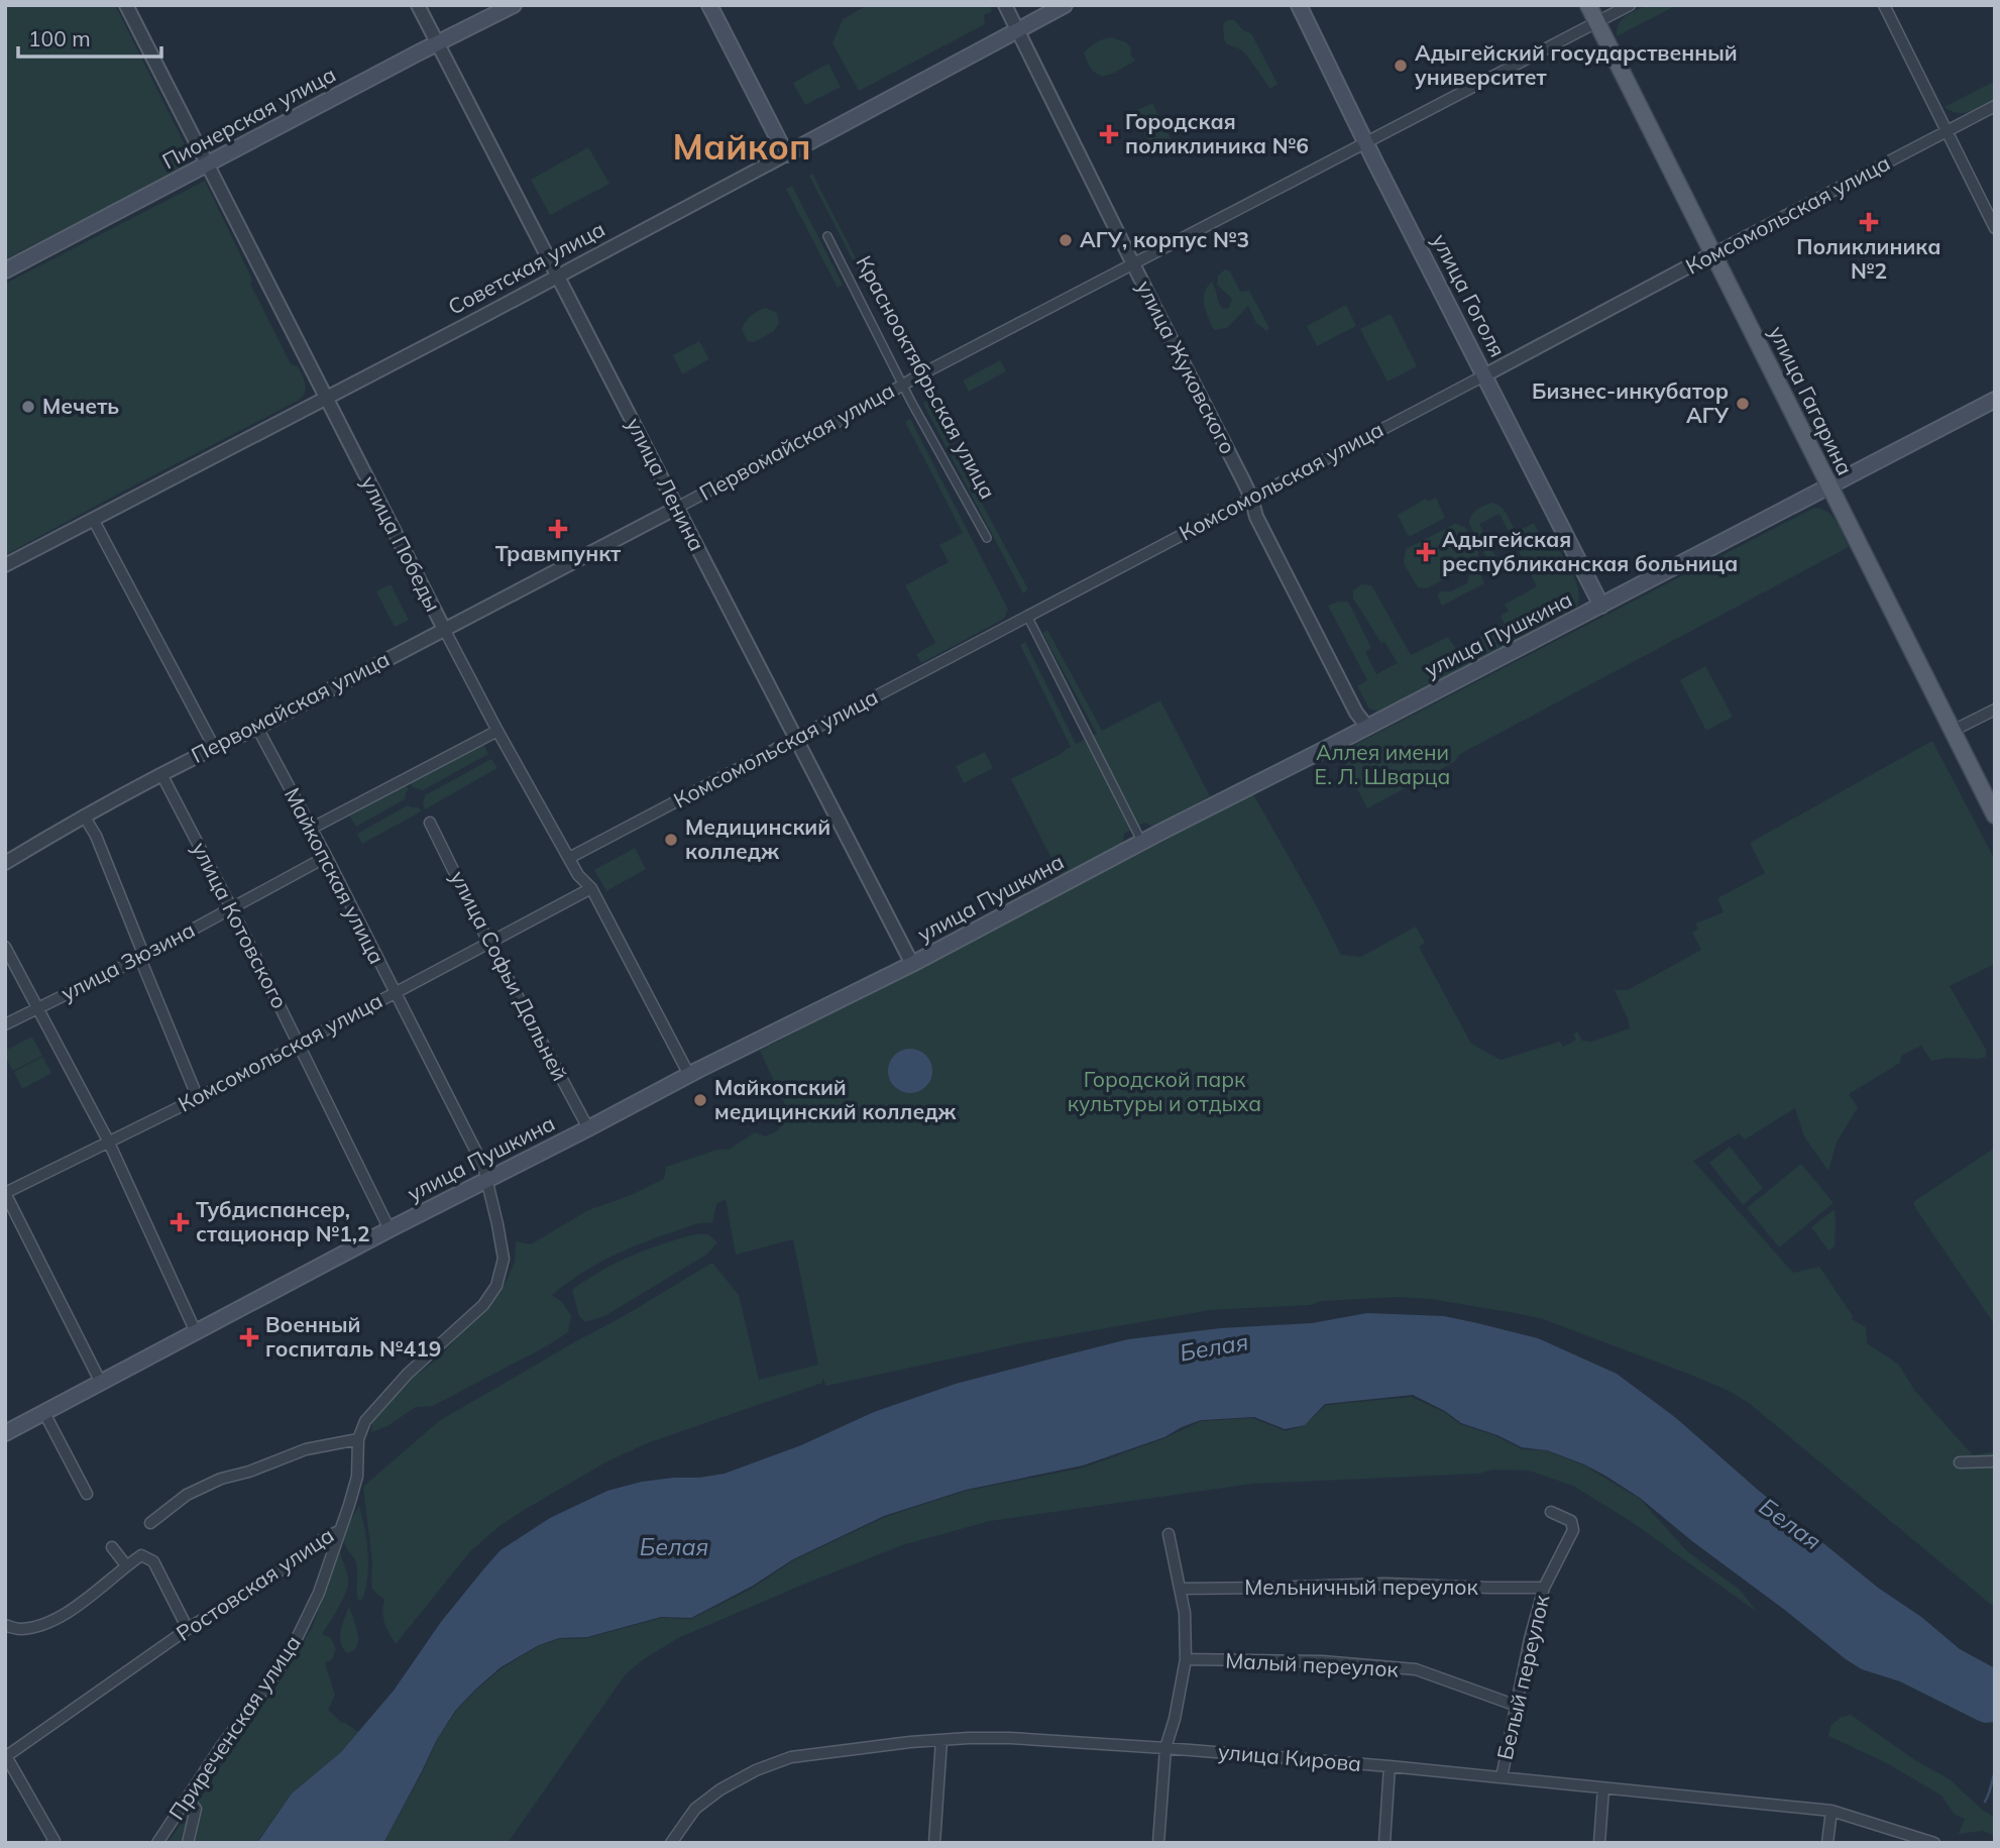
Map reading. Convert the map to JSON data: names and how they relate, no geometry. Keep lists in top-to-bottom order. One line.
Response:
{"streets":{"main road":["Пионерская улица","Советская улица","улица Гоголя","улица Гагарина","улица Пушкина"],"street":["Комсомольская улица","улица Жуковского","Краснооктябрьская улица","Первомайская улица","улица Ленина","улица Победы","Майкопская улица","улица Котовского","улица Зюзина","улица Софьи Дальней","Ростовская улица","Мельничный переулок","Малый переулок","Белый переулок","Приреченская улица","улица Кирова"]},"crossings":[["Пионерская улица","улица Ленина"],["Пионерская улица","улица Победы"],["Комсомольская улица","улица Гоголя"],["Комсомольская улица","улица Жуковского"],["Комсомольская улица","улица Гагарина"],["Комсомольская улица","улица Ленина"],["Комсомольская улица","улица Победы"],["Комсомольская улица","Майкопская улица"],["Комсомольская улица","улица Котовского"],["Комсомольская улица","улица Софьи Дальней"],["Советская улица","улица Жуковского"],["Советская улица","улица Ленина"],["Советская улица","улица Победы"],["улица Гоголя","Первомайская улица"],["улица Гоголя","улица Пушкина"],["улица Жуковского","Первомайская улица"],["улица Жуковского","улица Пушкина"],["Краснооктябрьская улица","Первомайская улица"],["улица Гагарина","Первомайская улица"],["улица Гагарина","улица Пушкина"],["Первомайская улица","улица Ленина"],["Первомайская улица","улица Победы"],["Первомайская улица","Майкопская улица"],["Первомайская улица","улица Котовского"],["улица Ленина","улица Пушкина"],["улица Победы","улица Пушкина"],["улица Пушкина","Майкопская улица"],["улица Пушкина","улица Котовского"],["улица Пушкина","улица Софьи Дальней"],["Майкопская улица","улица Зюзина"],["Майкопская улица","Ростовская улица"],["улица Котовского","улица Зюзина"],["Ростовская улица","Приреченская улица"],["Мельничный переулок","Белый переулок"],["Малый переулок","Белый переулок"],["Белый переулок","улица Кирова"]],"districts":["Майкоп"],"water":["Белая"],"parks":["Аллея имени Е. Л. Шварца","Городской парк культуры и отдыха"],"places":{"other":["Адыгейский государственный университет","АГУ, корпус №3","Бизнес-инкубатор АГУ","Мечеть","Медицинский колледж","Майкопский медицинский колледж"],"health":["Городская поликлиника №6","Поликлиника №2","Травмпункт","Адыгейская республиканская больница","Тубдиспансер, стационар №1,2","Военный госпиталь №419"]},"scale_bar":"100 m"}
